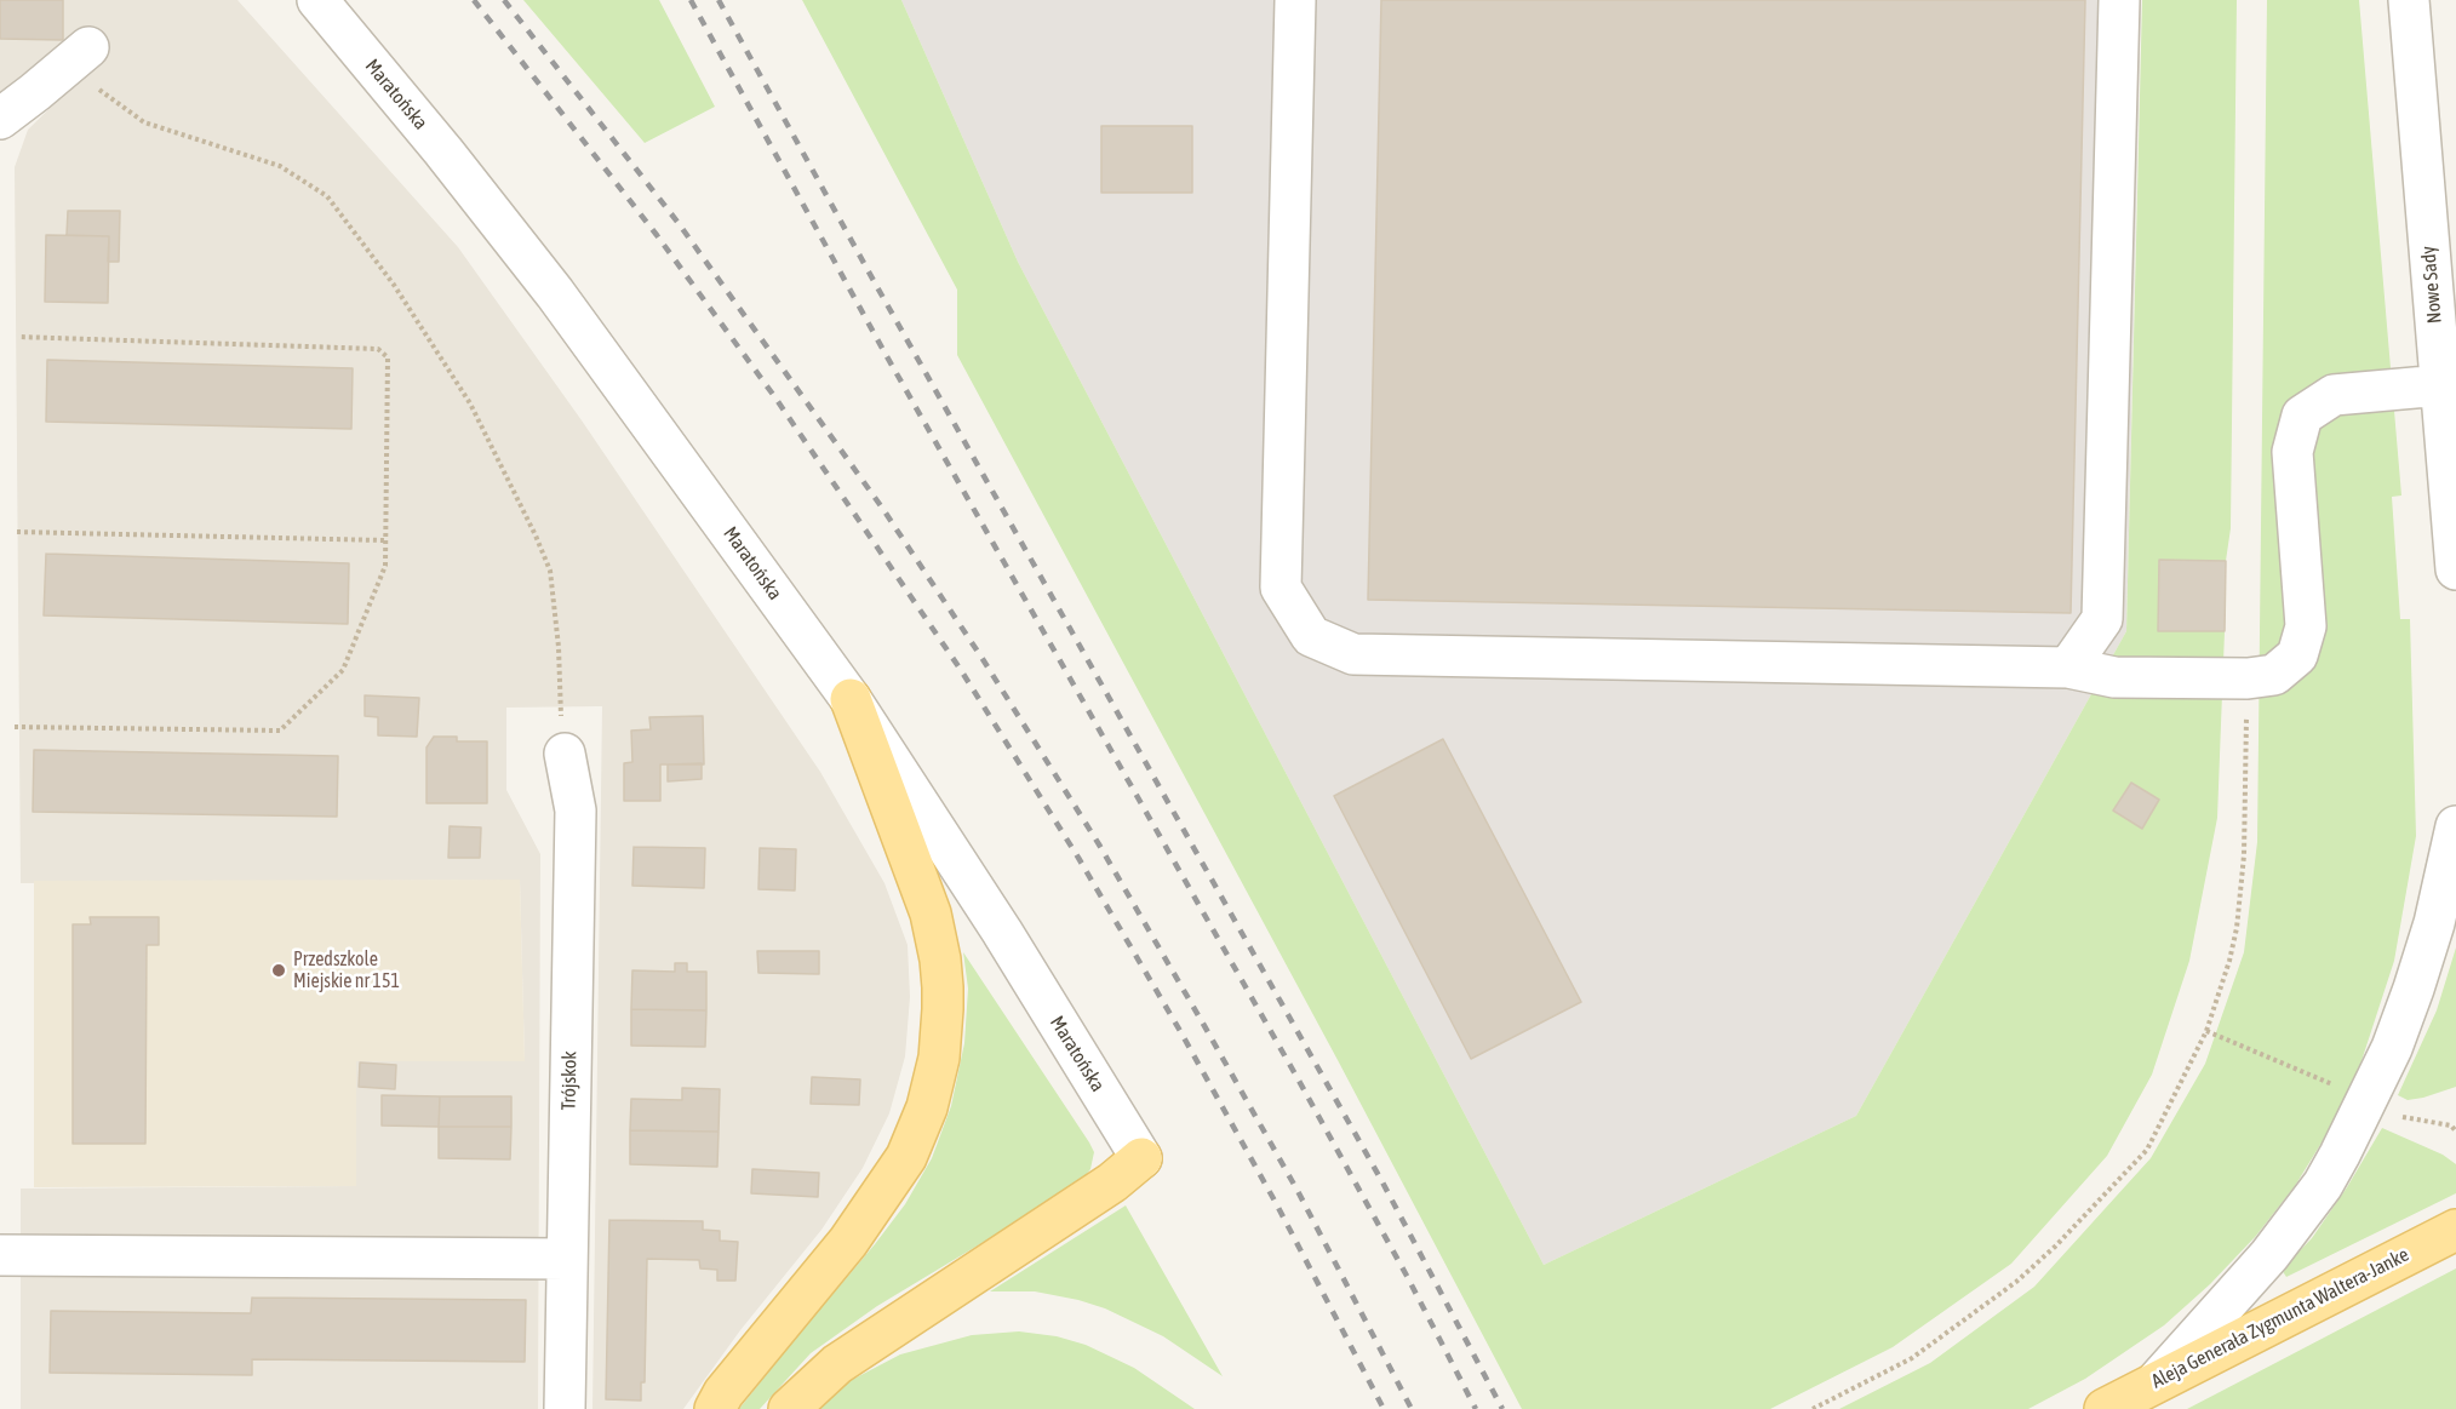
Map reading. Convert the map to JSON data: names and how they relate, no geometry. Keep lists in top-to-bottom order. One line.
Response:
{"streets":{"main road":["Aleja Generała Zygmunta Waltera-Janke"],"street":["Maratońska","Nowe Sady","Trójskok"]},"places":["Przedszkole Miejskie nr 151"]}
